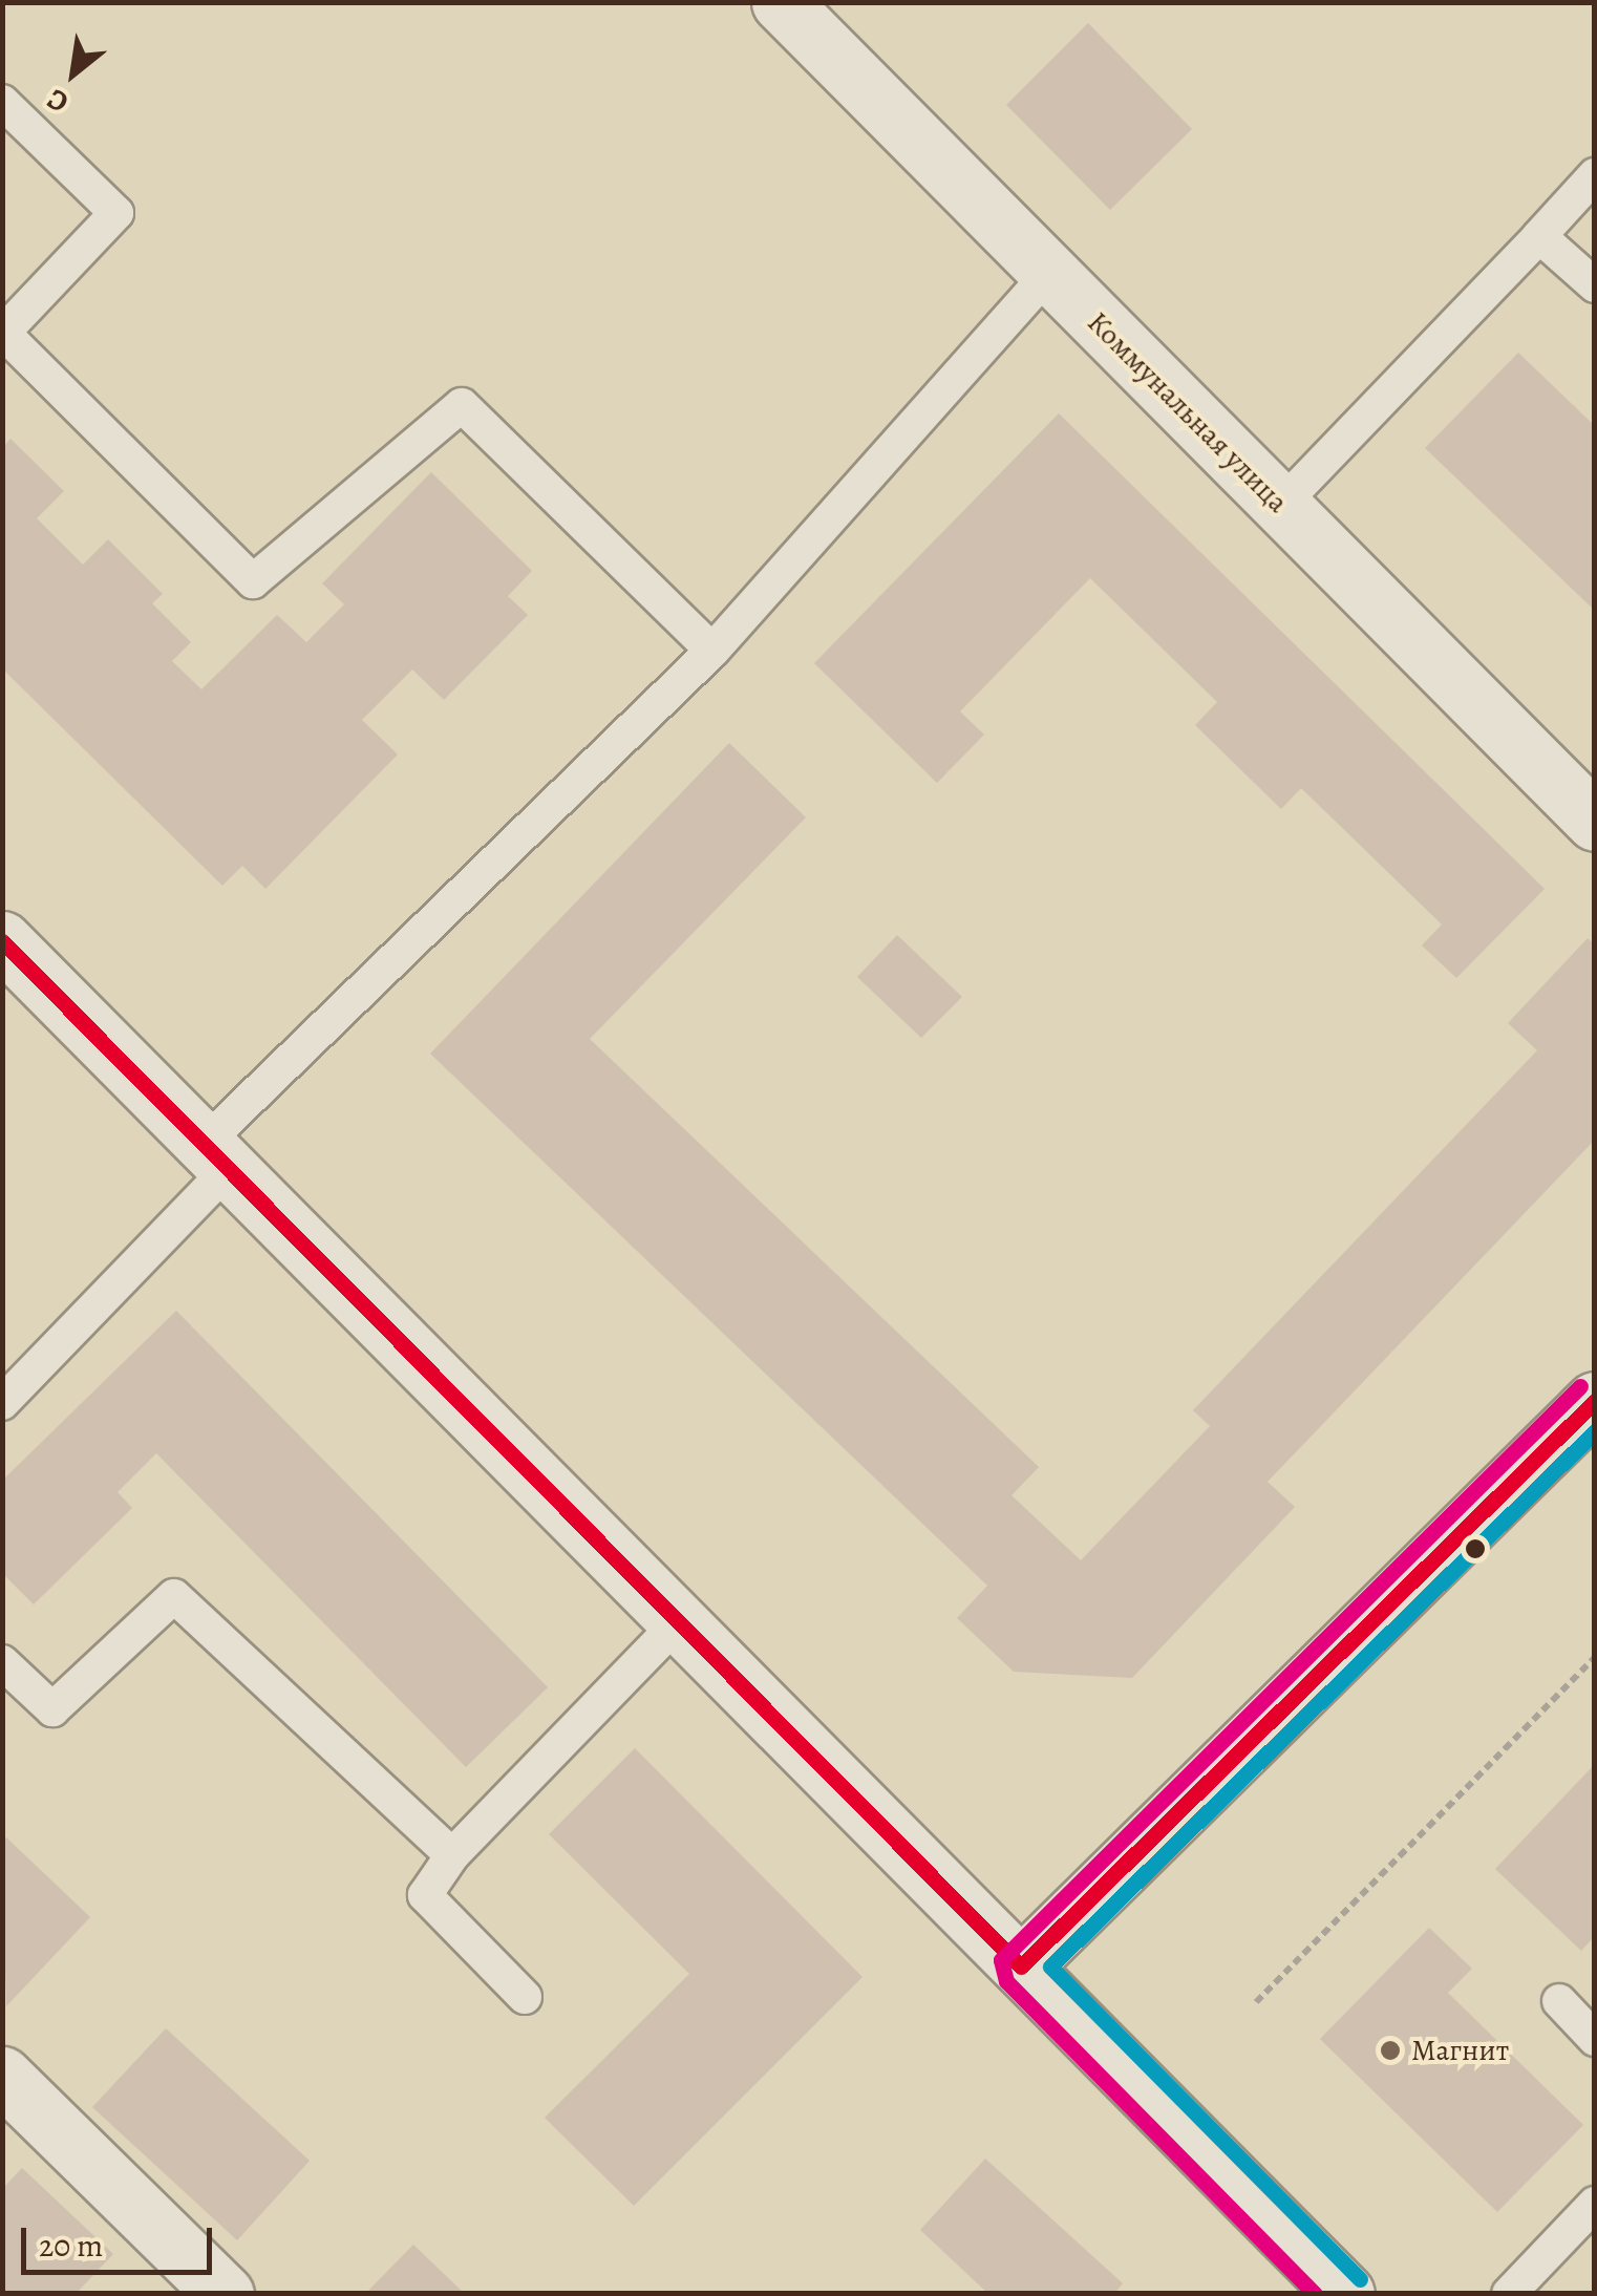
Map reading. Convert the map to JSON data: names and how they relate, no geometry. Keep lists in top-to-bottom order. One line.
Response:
{"streets":{"street":["Коммунальная улица"]},"places":["Магнит"],"scale_bar":"20 m","north":"bottom left"}
